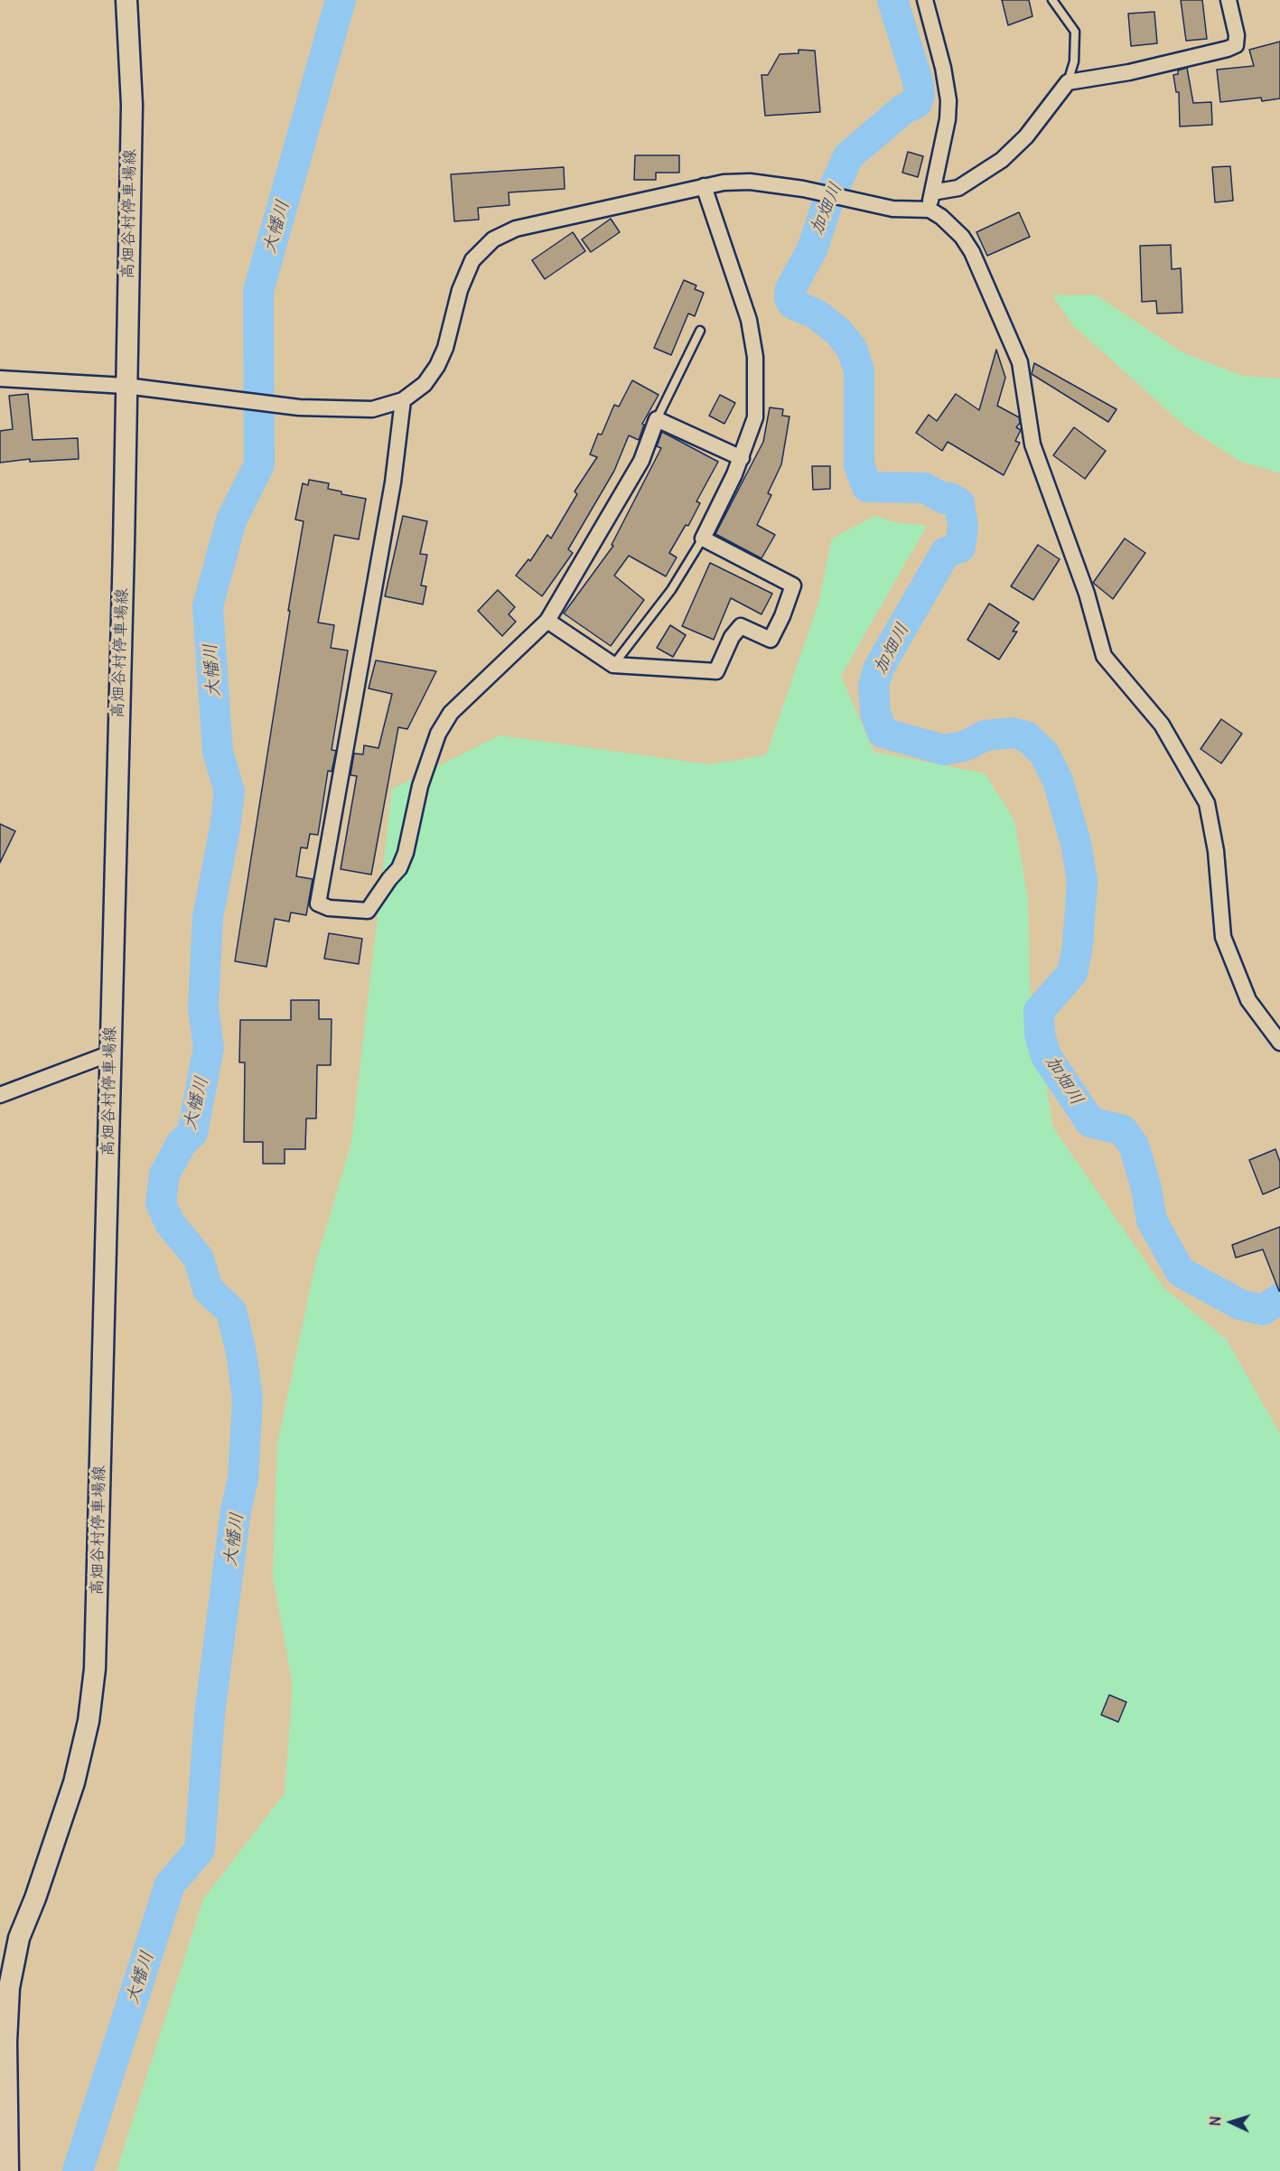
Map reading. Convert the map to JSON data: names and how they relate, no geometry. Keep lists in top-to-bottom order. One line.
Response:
{"streets":{"main road":["高畑谷村停車場線"]},"water":["加畑川","大幡川"],"north":"left"}
